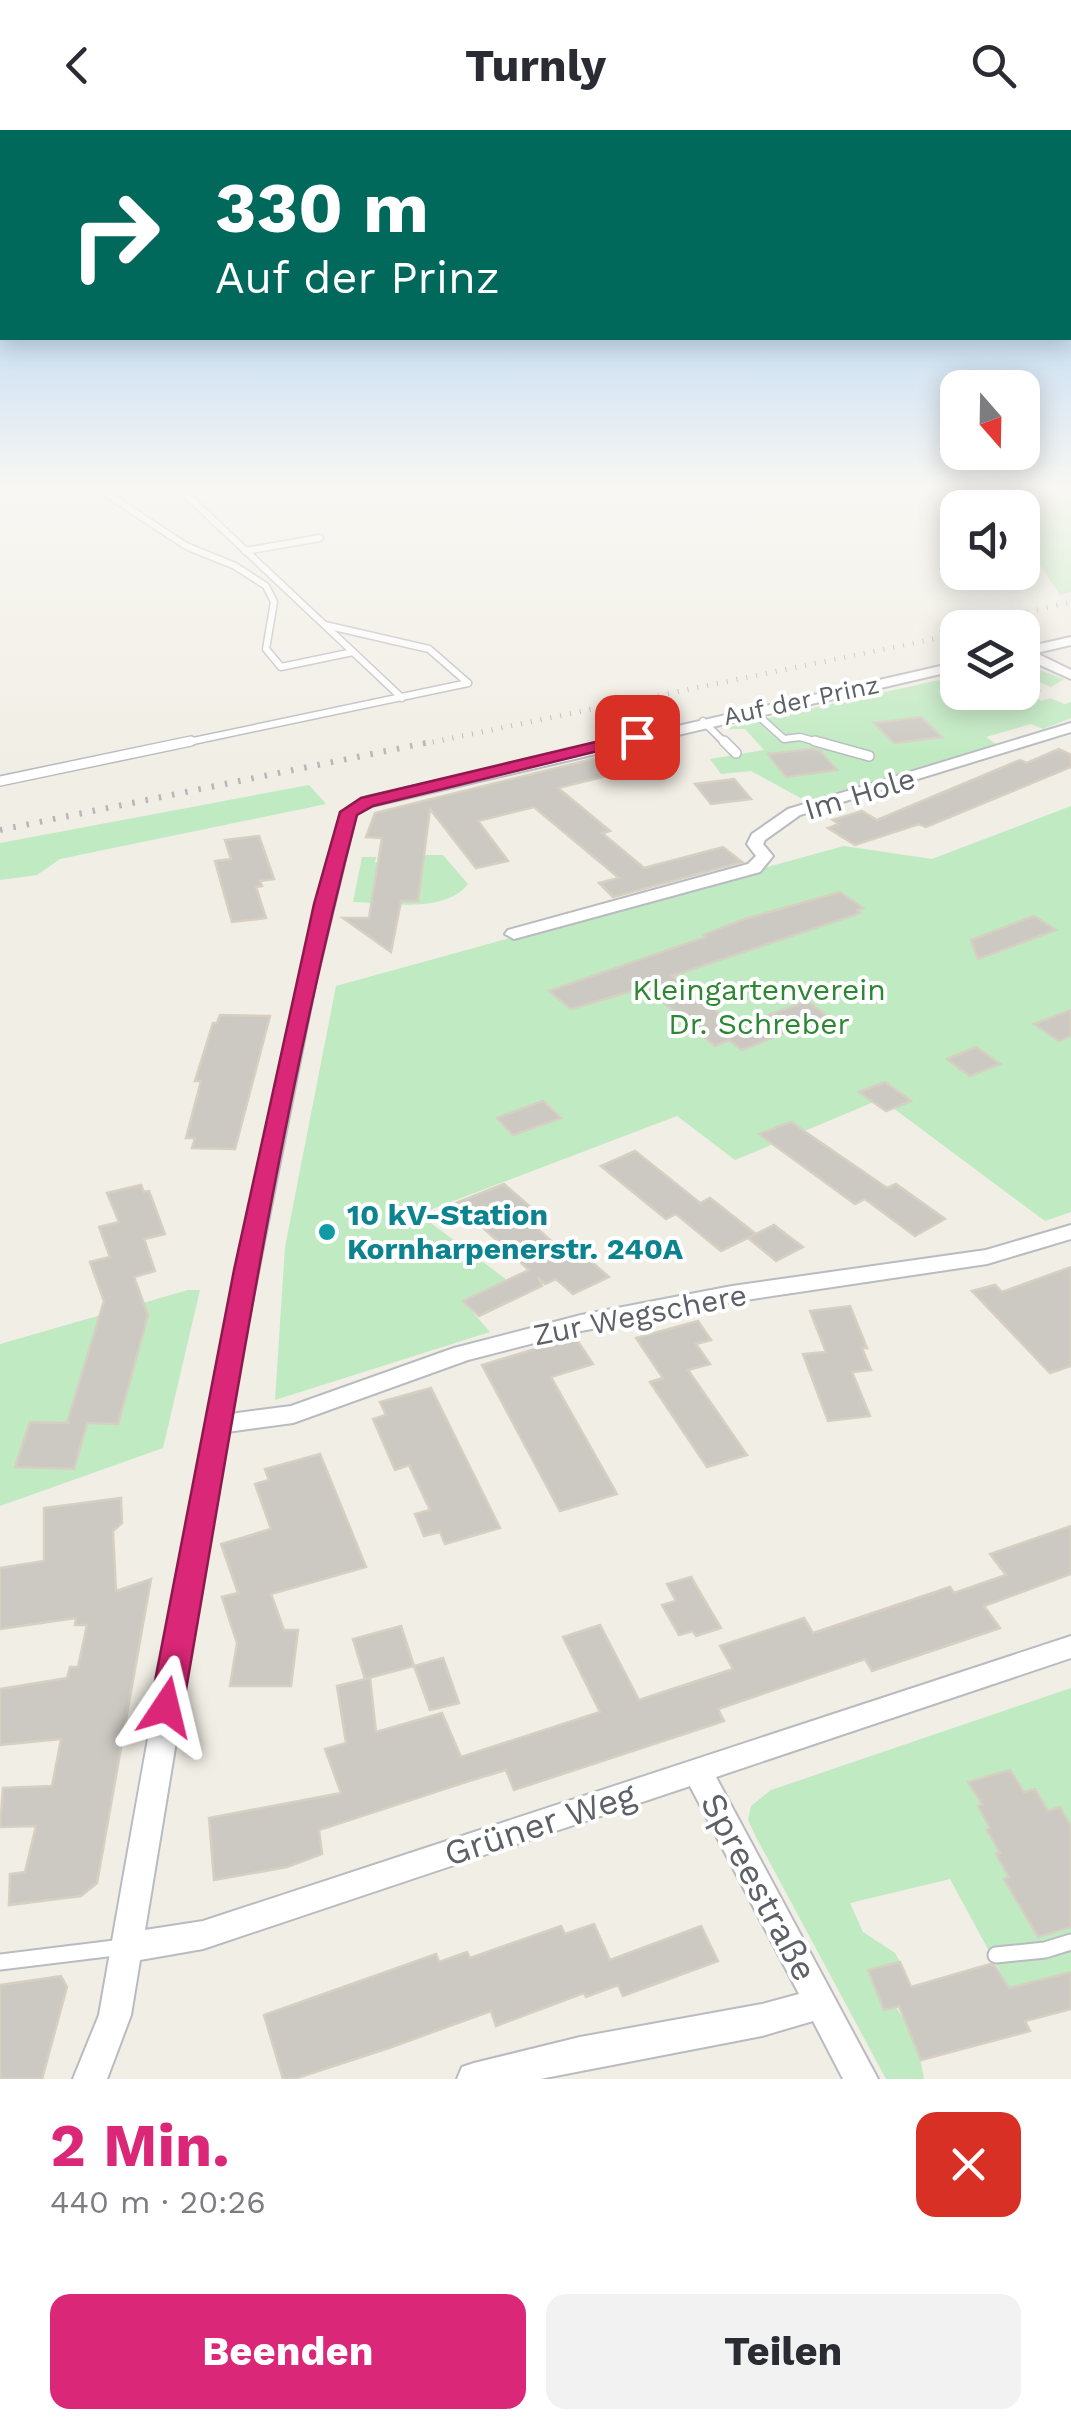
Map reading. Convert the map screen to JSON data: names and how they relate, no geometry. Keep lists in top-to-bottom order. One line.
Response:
{"streets":{"street":["Auf der Prinz","Im Hole","Zur Wegschere","Grüner Weg","Spreestraße"]},"crossings":[["Auf der Prinz","Zur Wegschere"],["Grüner Weg","Spreestraße"]],"parks":["Kleingartenverein Dr. Schreber"],"places":["10 kV-Station Kornharpenerstr. 240A"],"north":"bottom","page":{"header":"Turnly","turn":["330 m","Auf der Prinz"],"heading":["2 Min.","440 m · 20:26"],"buttons":["Beenden","Teilen"]}}
